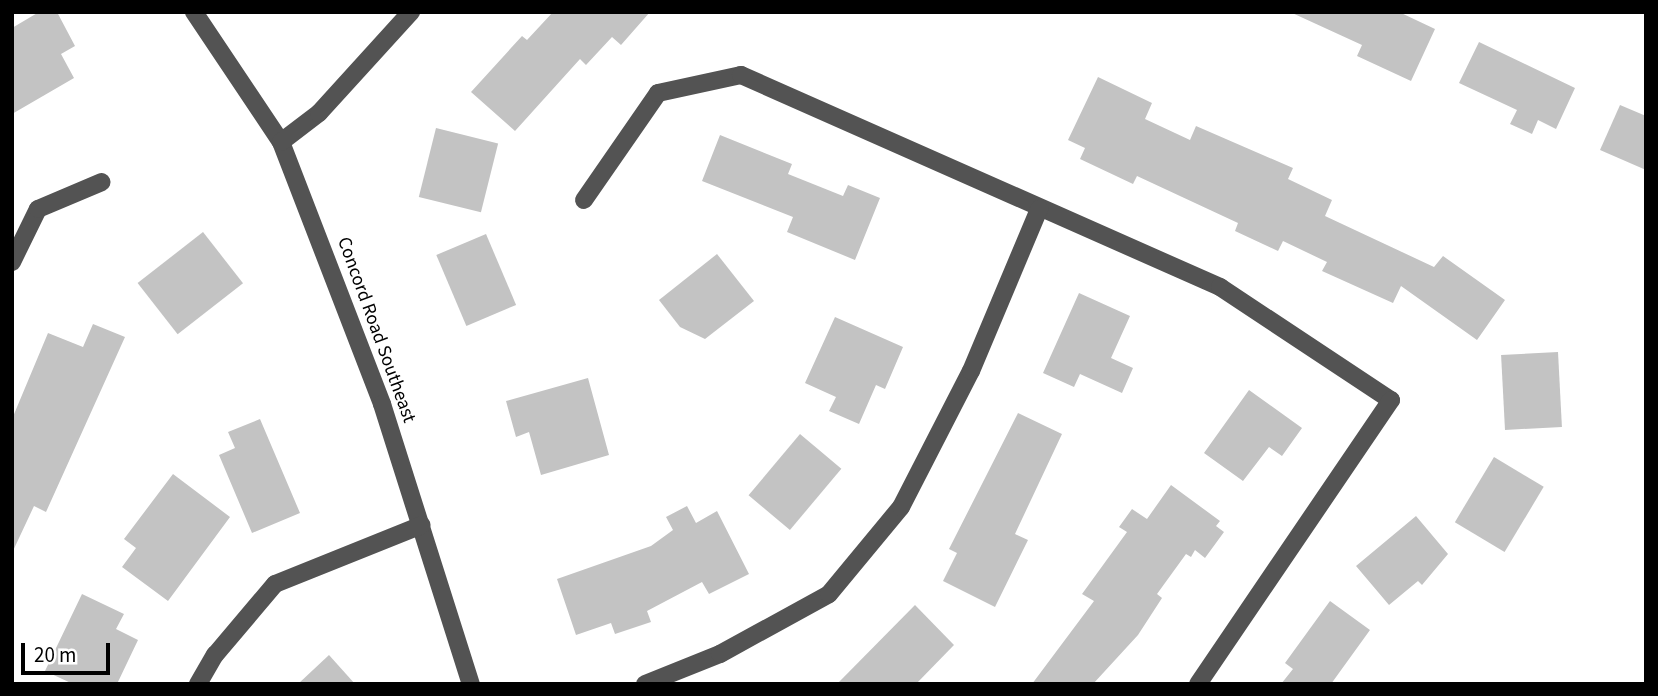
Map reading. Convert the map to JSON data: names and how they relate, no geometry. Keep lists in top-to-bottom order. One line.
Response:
{"streets":{"street":["Concord Road Southeast"]},"scale_bar":"20 m"}
